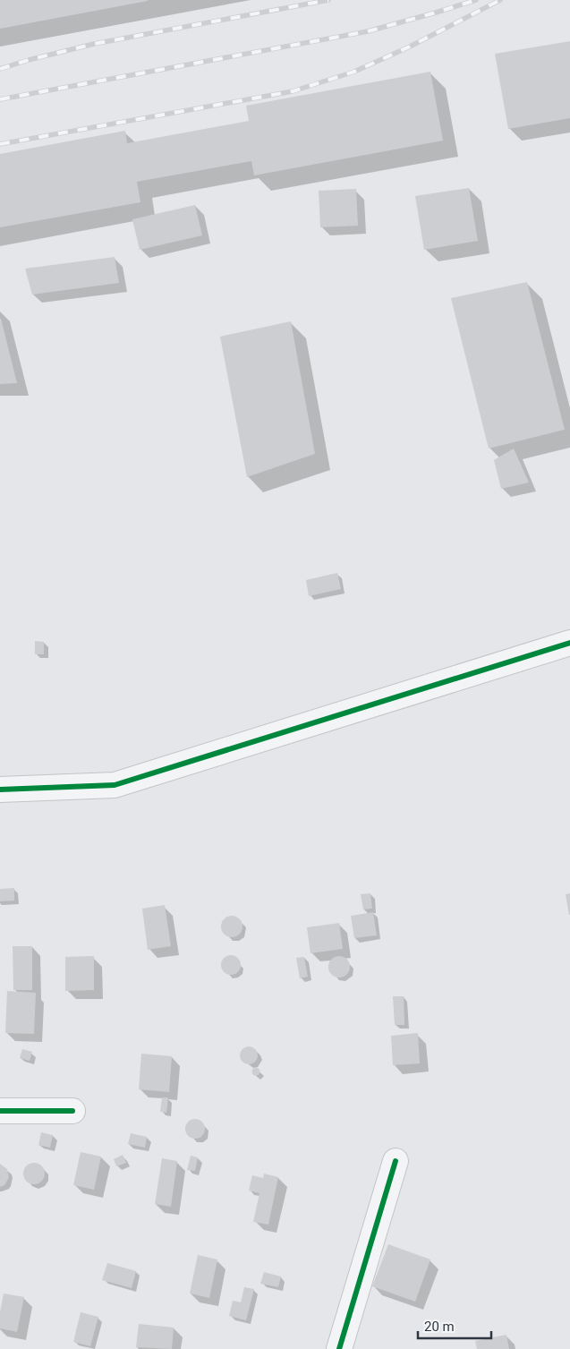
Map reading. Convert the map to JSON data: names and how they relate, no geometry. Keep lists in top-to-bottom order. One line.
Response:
{"scale_bar":"20 m"}
